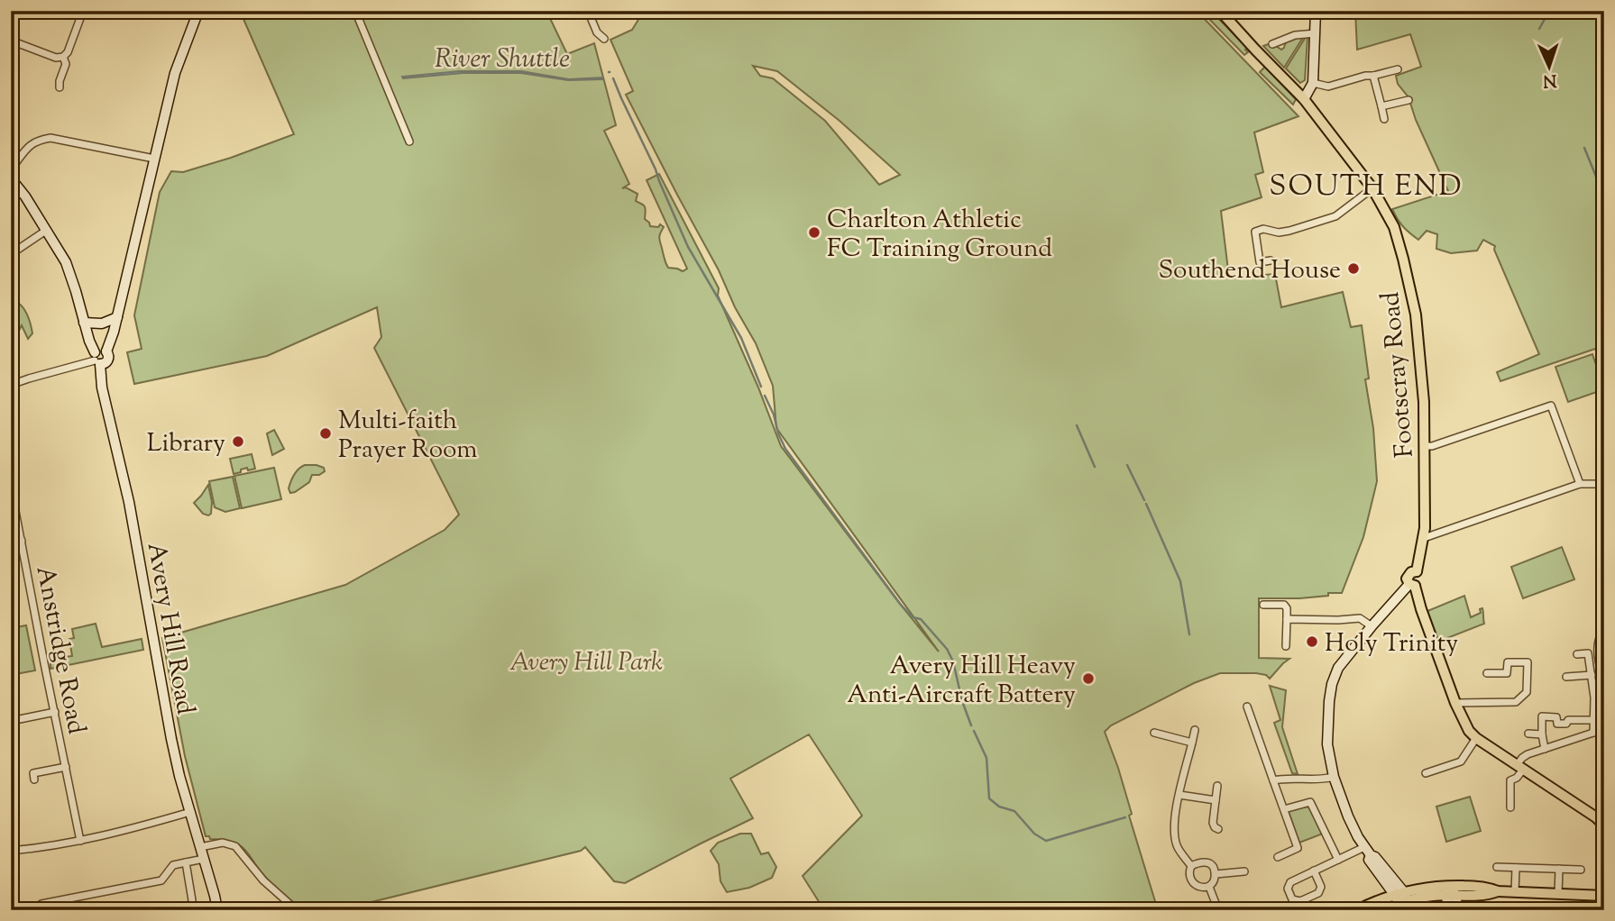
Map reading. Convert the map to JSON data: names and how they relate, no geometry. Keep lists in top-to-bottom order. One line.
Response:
{"streets":{"main road":["Footscray Road","Avery Hill Road"],"street":["Anstridge Road"]},"districts":["SOUTH END"],"water":["River Shuttle"],"parks":["Avery Hill Park"],"places":["Charlton Athletic FC Training Ground","Southend House","Multi-faith Prayer Room","Library","Holy Trinity","Avery Hill Heavy Anti-Aircraft Battery"],"north":"bottom"}
